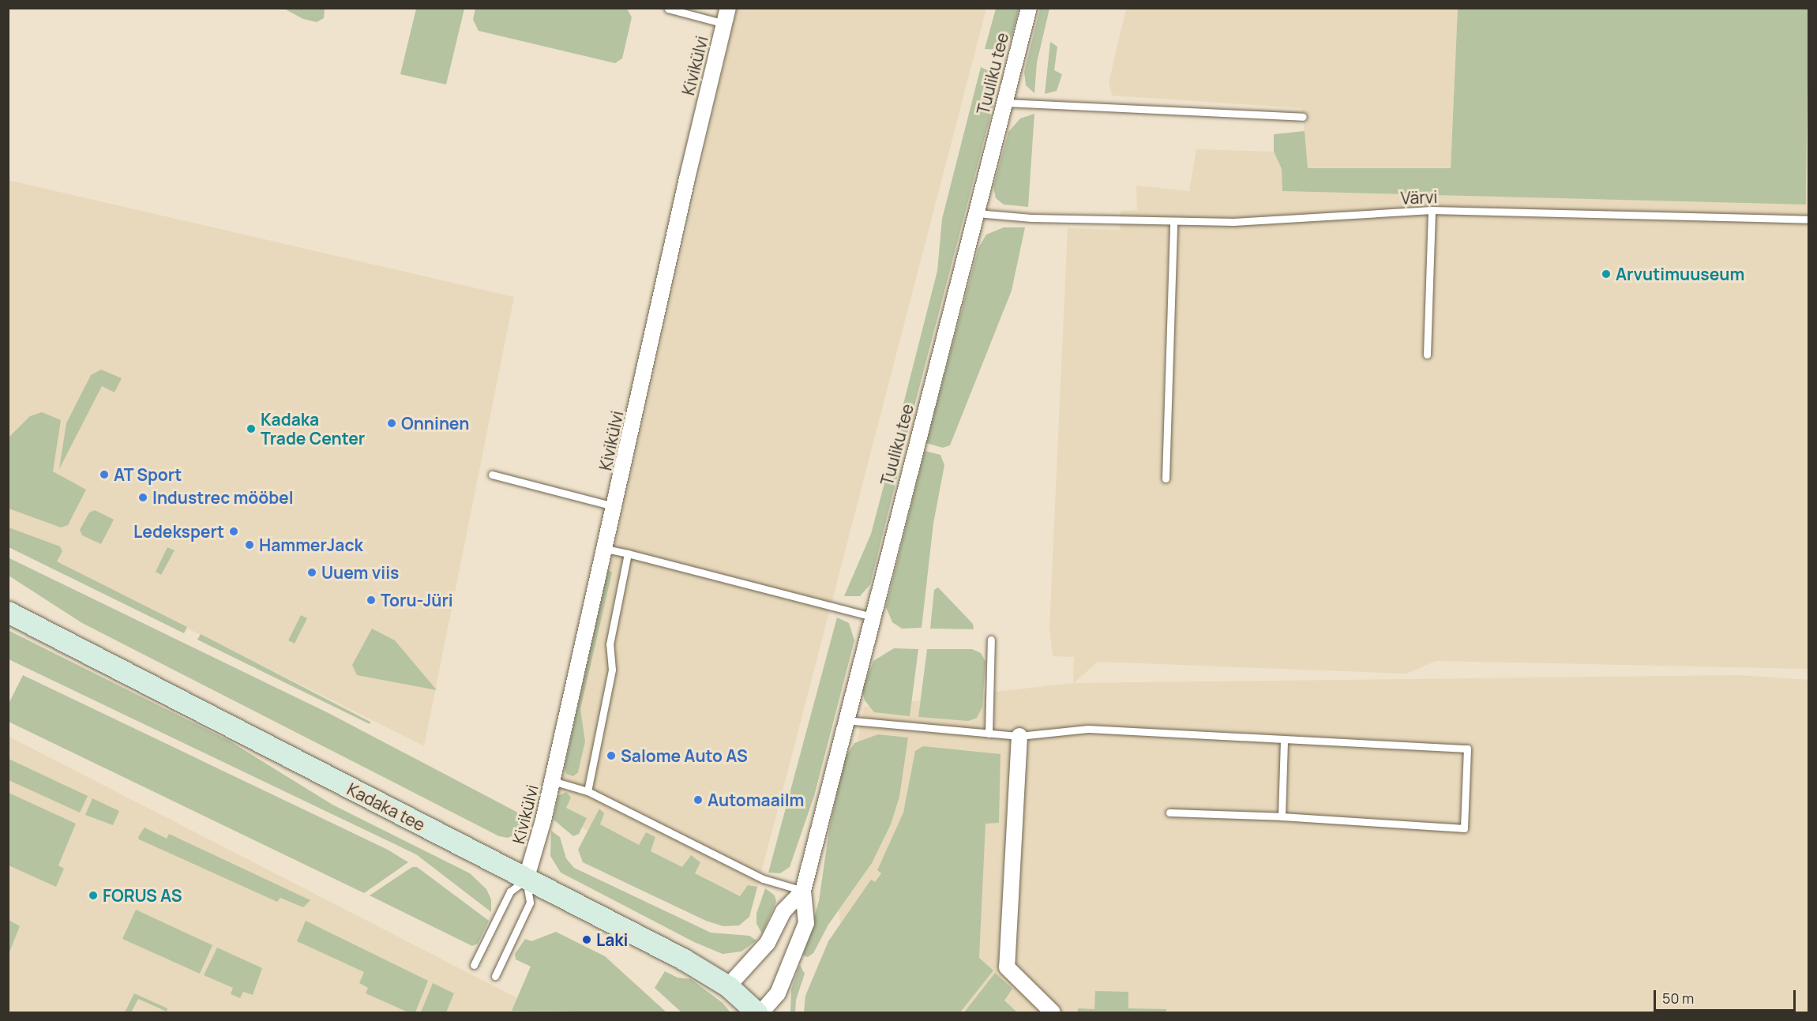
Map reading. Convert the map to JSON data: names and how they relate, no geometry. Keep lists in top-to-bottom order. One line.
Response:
{"streets":{"main road":["Kadaka tee"],"street":["Kivikülvi","Tuuliku tee"],"lane":["Värvi"]},"crossings":[["Kivikülvi","Kadaka tee"],["Tuuliku tee","Värvi"]],"places":["Arvutimuuseum","Onninen","Kadaka Trade Center","AT Sport","Industrec mööbel","Ledekspert","HammerJack","Uuem viis","Toru-Jüri","Salome Auto AS","Automaailm","FORUS AS","Laki"],"scale_bar":"50 m"}
